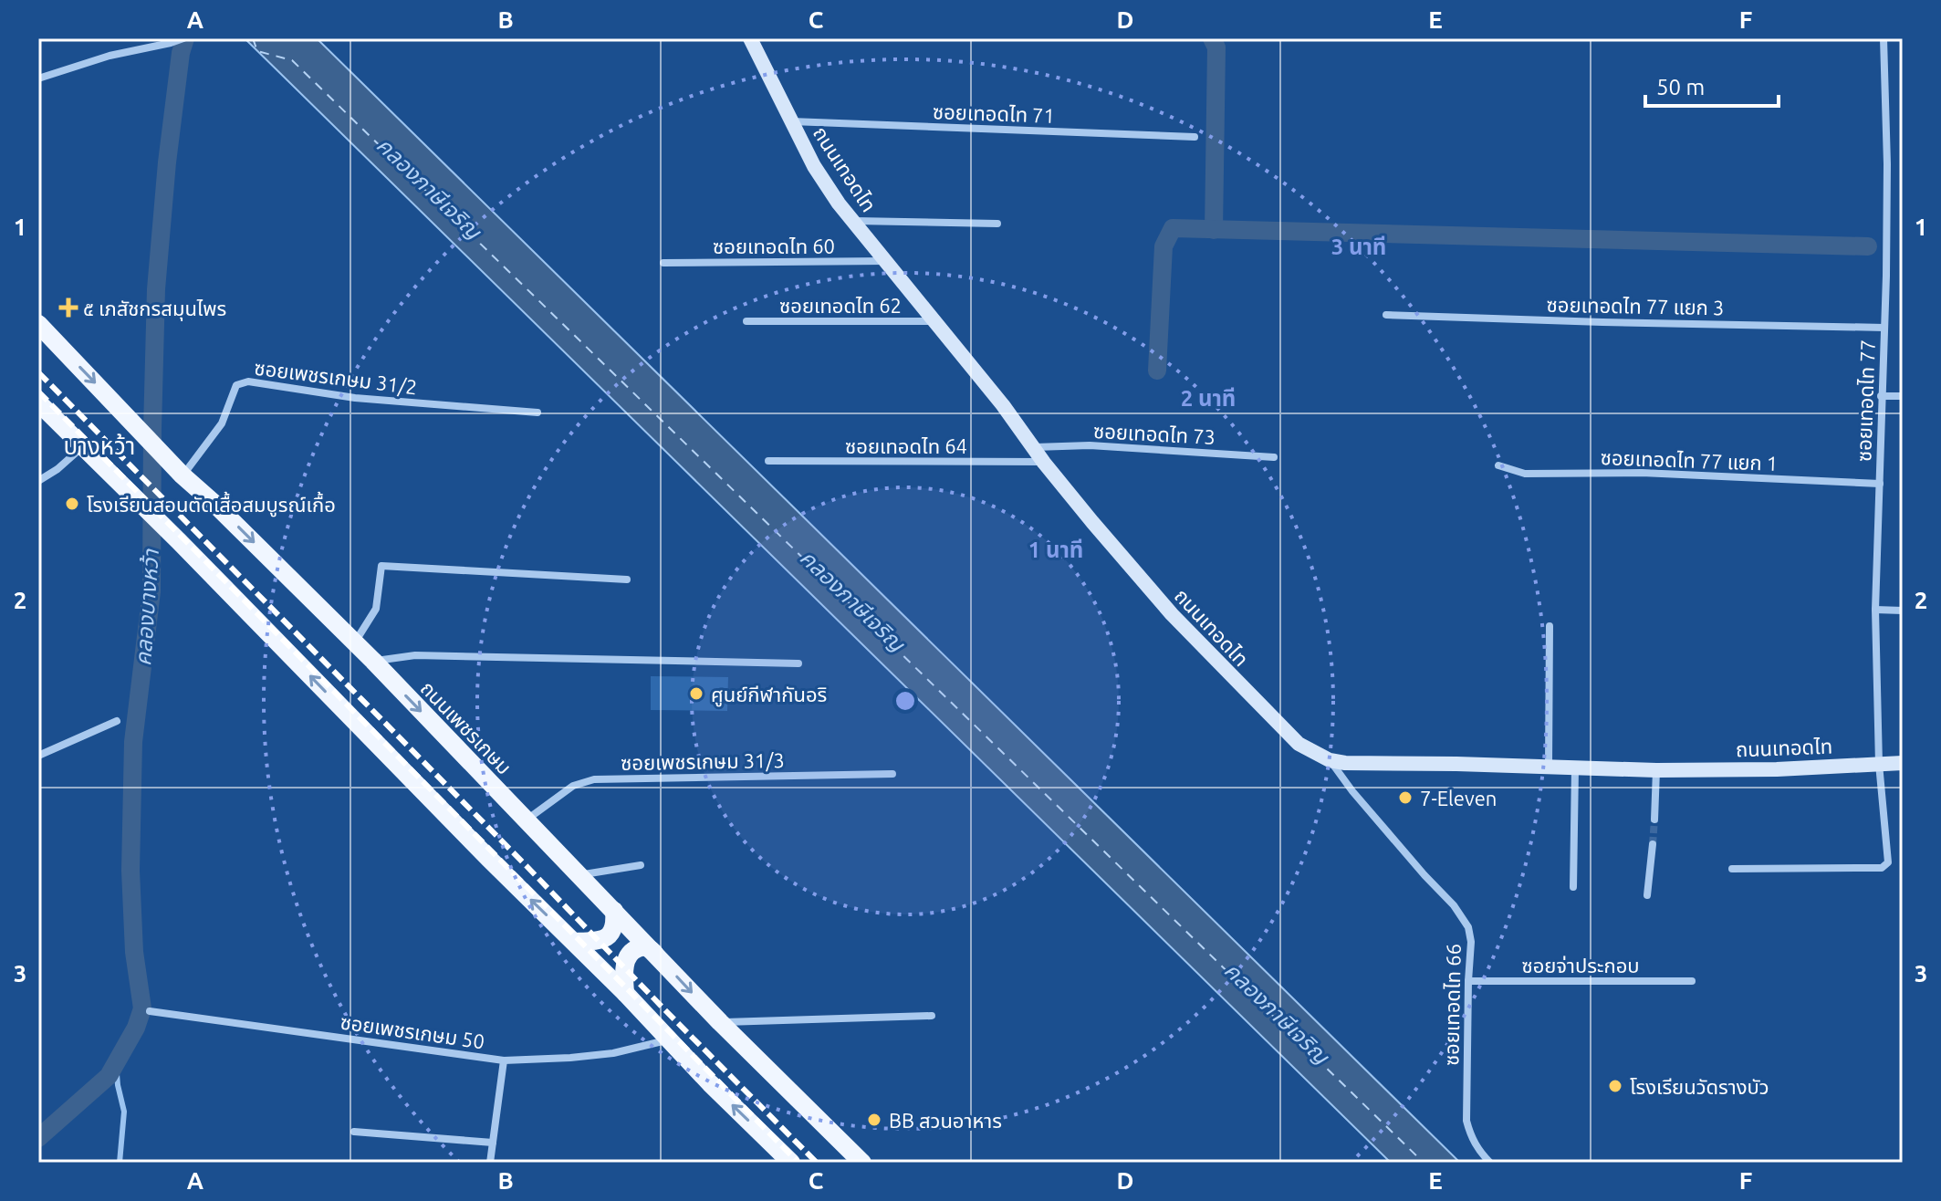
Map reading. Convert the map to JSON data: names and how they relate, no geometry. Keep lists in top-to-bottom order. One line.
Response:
{"streets":{"main road":["ถนนเทอดไท","ถนนเพชรเกษม"],"street":["ซอยเทอดไท 71","ซอยเทอดไท 60","ซอยเทอดไท 62","ซอยเทอดไท 77 แยก 3","ซอยเพชรเกษม 31/2","ซอยเทอดไท 77","ซอยเทอดไท 73","ซอยเทอดไท 64","ซอยเทอดไท 77 แยก 1","ซอยเพชรเกษม 31/3","ซอยจ่าประกอบ","ซอยเทอดไท 66","ซอยเพชรเกษม 50"]},"crossings":[["ซอยเทอดไท 71","ถนนเทอดไท"],["ถนนเทอดไท","ซอยเทอดไท 60"],["ถนนเทอดไท","ซอยเทอดไท 62"],["ถนนเทอดไท","ซอยเทอดไท 77"],["ถนนเทอดไท","ซอยเทอดไท 73"],["ถนนเทอดไท","ซอยเทอดไท 64"],["ถนนเทอดไท","ซอยเทอดไท 66"],["ซอยเทอดไท 77 แยก 3","ซอยเทอดไท 77"],["ซอยเพชรเกษม 31/2","ถนนเพชรเกษม"],["ซอยเทอดไท 77","ซอยเทอดไท 77 แยก 1"],["ถนนเพชรเกษม","ซอยเพชรเกษม 31/3"],["ซอยจ่าประกอบ","ซอยเทอดไท 66"]],"districts":["บางหว้า"],"water":["คลองภาษีเจริญ","คลองบางหว้า"],"places":{"health":["๕ เภสัชกรสมุนไพร"],"other":["โรงเรียนสอนตัดเสื้อสมบูรณ์เกื้อ","ศูนย์กีฬากันอริ","7-Eleven","โรงเรียนวัดรางบัว","BB สวนอาหาร"]},"scale_bar":"50 m","grid":{"columns":["A","B","C","D","E","F"],"rows":["1","2","3"]},"rings":["3 นาที","2 นาที","1 นาที"]}
